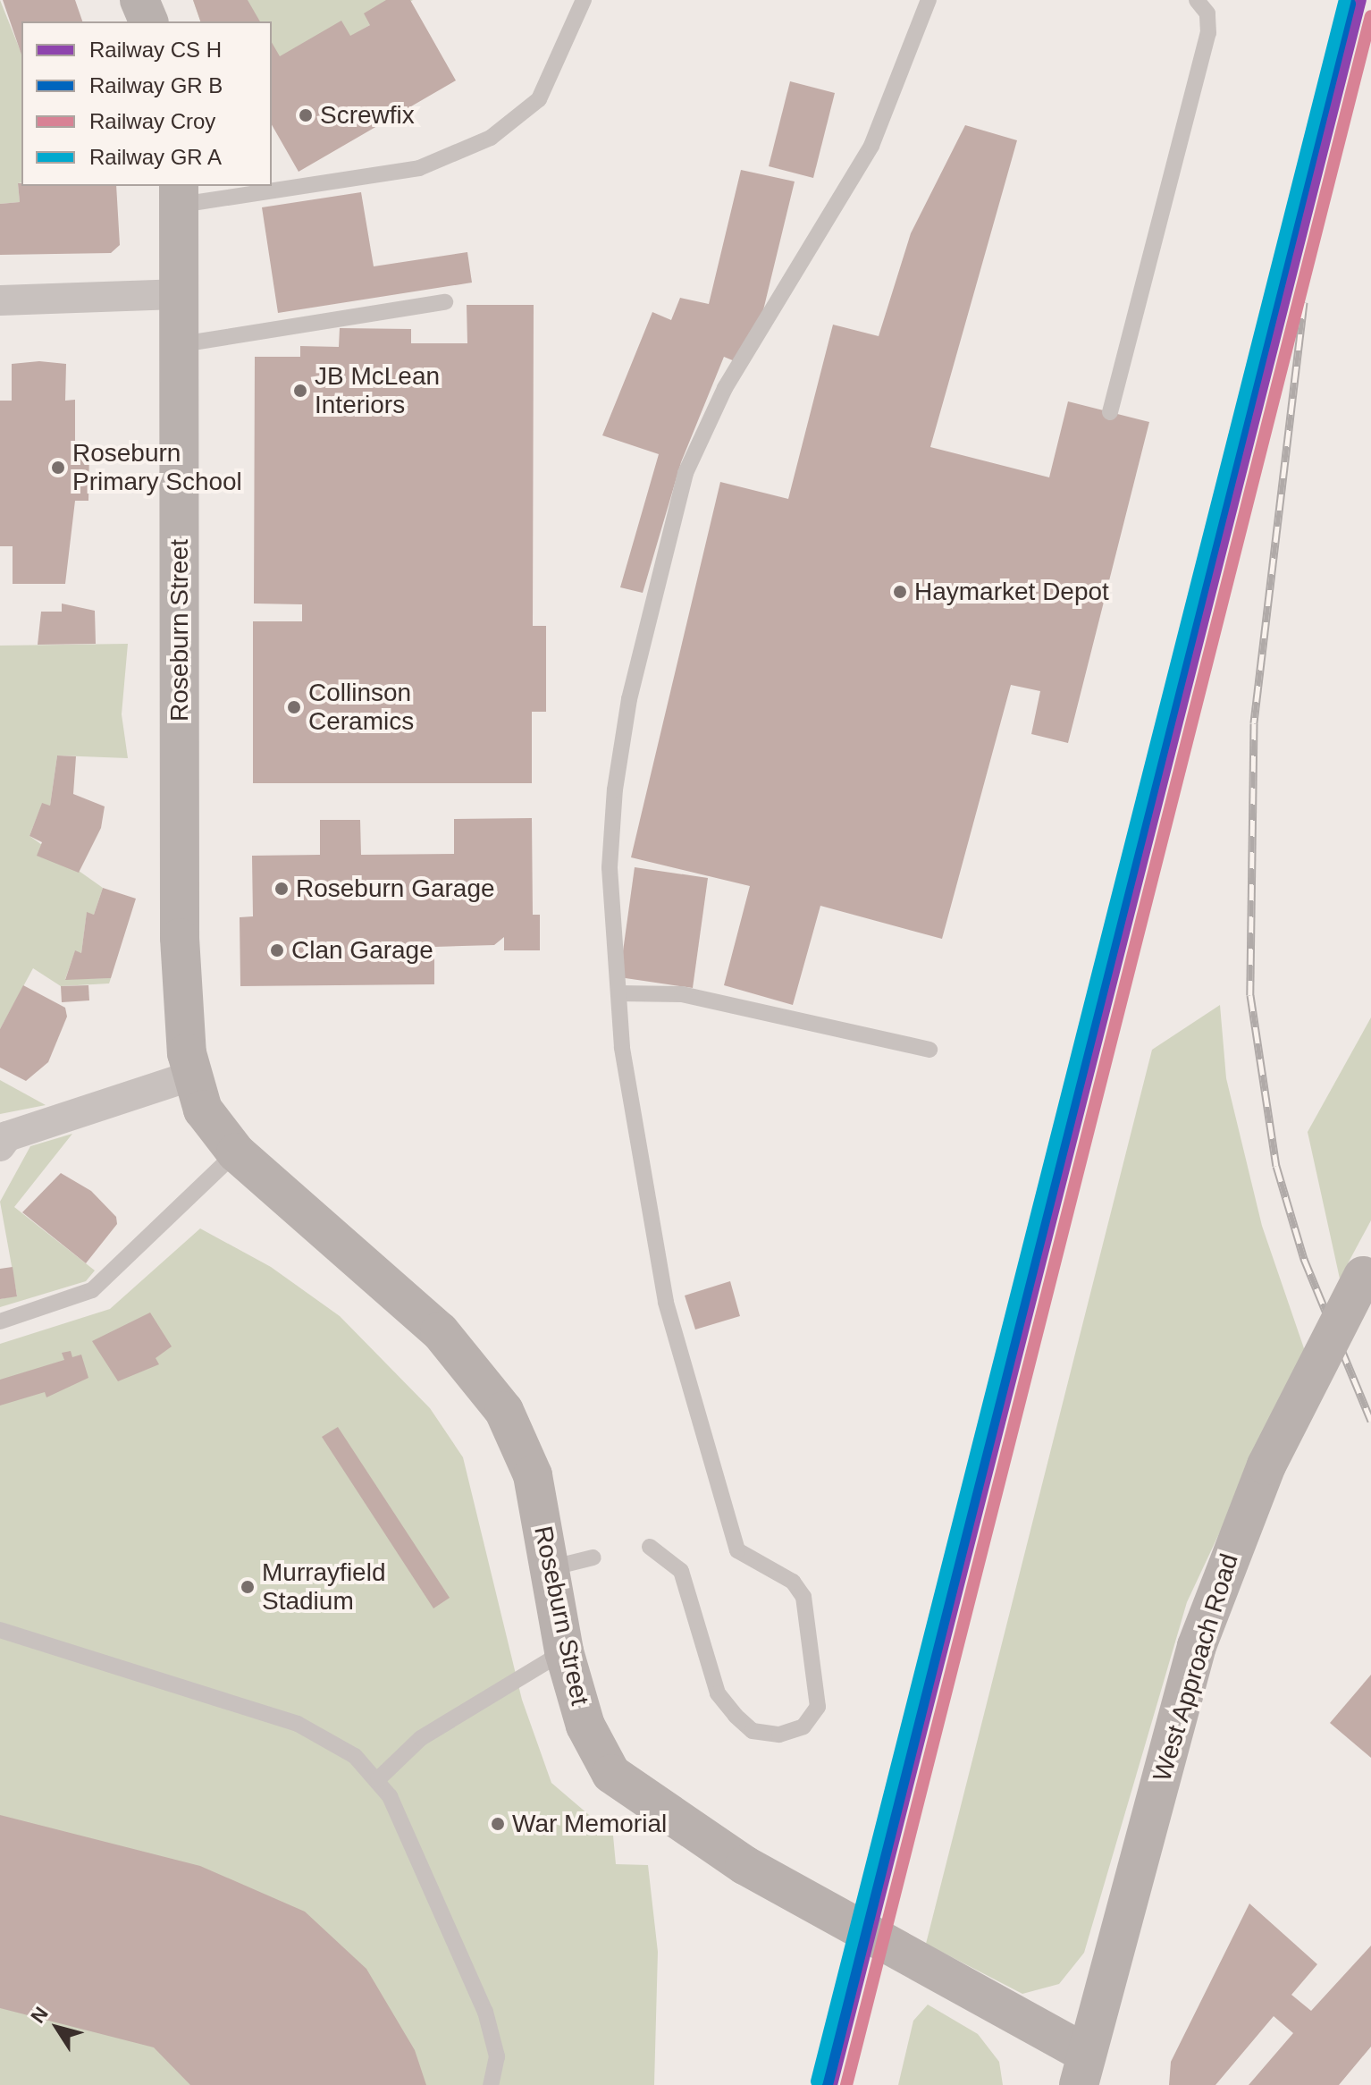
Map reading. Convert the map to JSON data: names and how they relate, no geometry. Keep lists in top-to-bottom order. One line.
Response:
{"streets":{"street":["Roseburn Street","West Approach Road"]},"crossings":[["Roseburn Street","West Approach Road"]],"places":["Screwfix","JB McLean Interiors","Roseburn Primary School","Haymarket Depot","Collinson Ceramics","Roseburn Garage","Clan Garage","Murrayfield Stadium","War Memorial"],"lines":["rail line Croy"],"legend":["Railway CS H","Railway GR B","Railway Croy","Railway GR A"],"north":"top left"}
